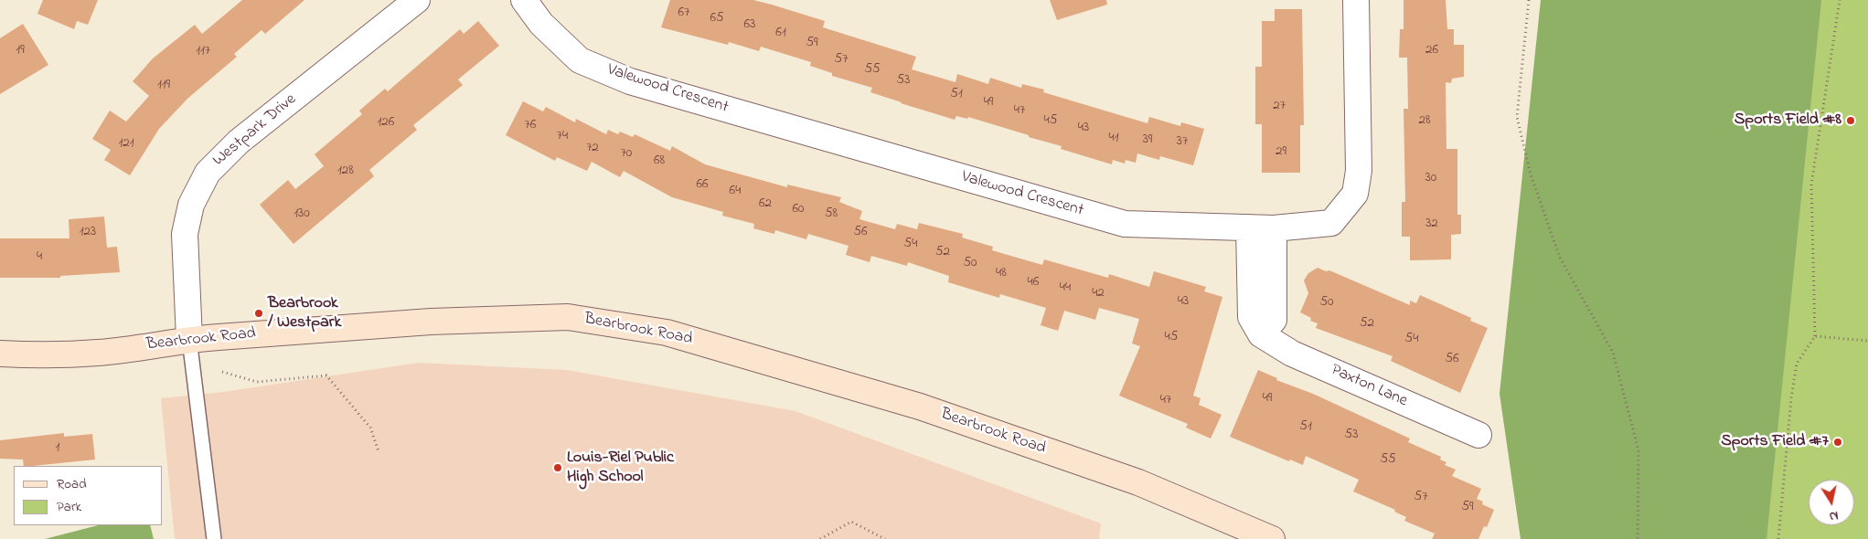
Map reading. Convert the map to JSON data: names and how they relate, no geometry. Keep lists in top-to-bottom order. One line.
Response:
{"streets":{"street":["Valewood Crescent","Westpark Drive","Bearbrook Road","Paxton Lane"]},"crossings":[["Valewood Crescent","Paxton Lane"],["Westpark Drive","Bearbrook Road"]],"places":["Sports Field #8","Bearbrook / Westpark","Sports Field #7","Louis-Riel Public High School"],"house_numbers":["67","65","63","61","59","19","26","117","57","55","53","119","51","49","27","47","45","28","126","76","43","74","41","39","37","121","72","29","70","68","128","30","66","64","62","60","130","58","32","123","56","54","52","4","50","48","46","44","42","43","50","52","45","54","56","49","47","51","53","1","55","57","59"],"legend":["Road","Park"],"north":"bottom"}
